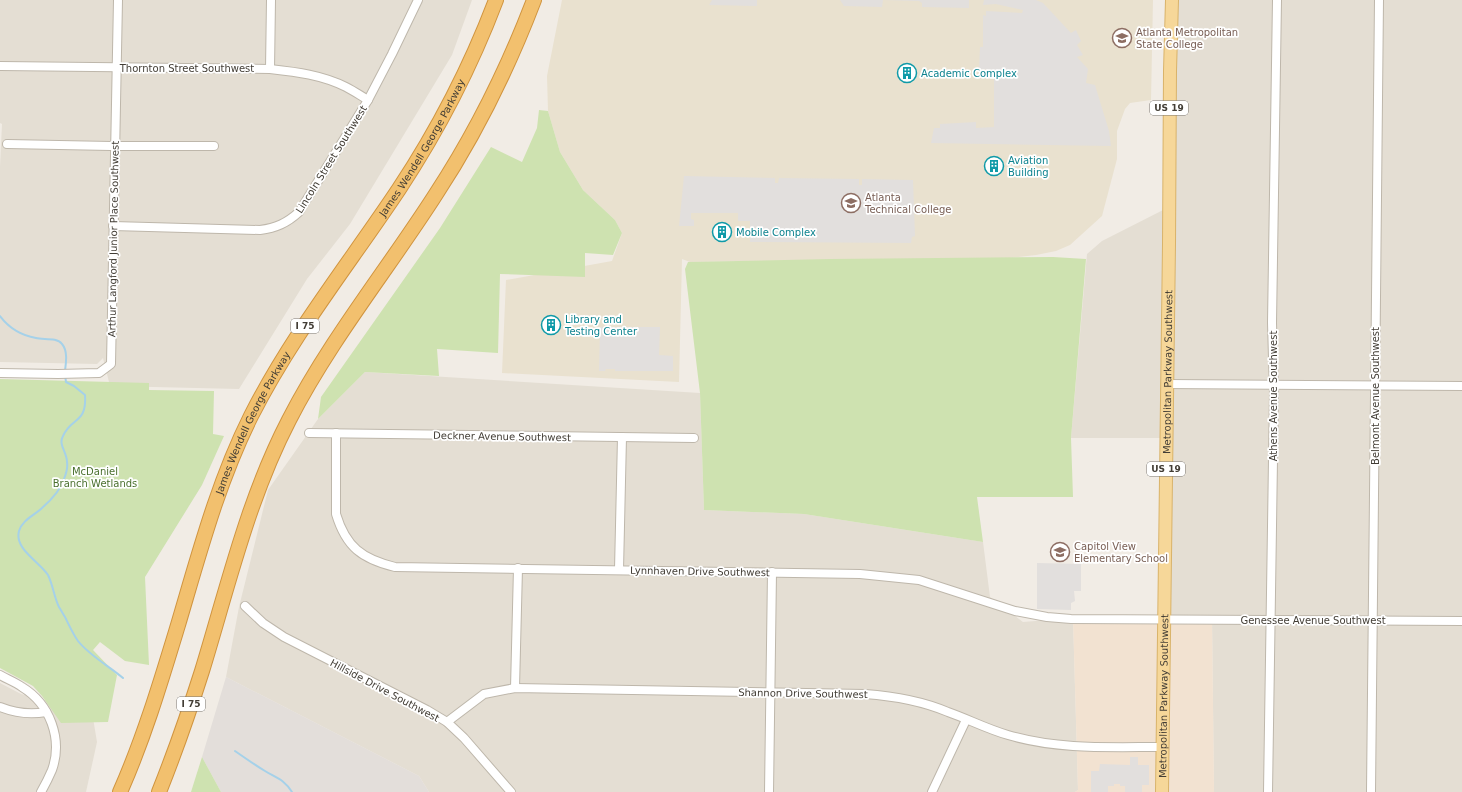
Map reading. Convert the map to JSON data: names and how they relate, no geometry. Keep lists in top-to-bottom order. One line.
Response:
{"streets":{"highway":["James Wendell George Parkway","I 75"],"main road":["US 19","Metropolitan Parkway Southwest"],"street":["Thornton Street Southwest","Lincoln Street Southwest","Arthur Langford Junior Place Southwest","Athens Avenue Southwest","Belmont Avenue Southwest","Deckner Avenue Southwest","Lynnhaven Drive Southwest","Genessee Avenue Southwest","Hillside Drive Southwest","Shannon Drive Southwest"]},"crossings":[["Thornton Street Southwest","Lincoln Street Southwest"],["Thornton Street Southwest","Arthur Langford Junior Place Southwest"],["Lincoln Street Southwest","Arthur Langford Junior Place Southwest"],["Metropolitan Parkway Southwest","Lynnhaven Drive Southwest"],["Metropolitan Parkway Southwest","Genessee Avenue Southwest"],["Metropolitan Parkway Southwest","Shannon Drive Southwest"],["Athens Avenue Southwest","Genessee Avenue Southwest"],["Belmont Avenue Southwest","Genessee Avenue Southwest"],["Deckner Avenue Southwest","Lynnhaven Drive Southwest"],["Lynnhaven Drive Southwest","Genessee Avenue Southwest"],["Hillside Drive Southwest","Shannon Drive Southwest"]],"parks":["McDaniel Branch Wetlands"],"places":{"school or university":["Atlanta Metropolitan State College","Atlanta Technical College","Capitol View Elementary School"],"building":["Academic Complex","Aviation Building","Mobile Complex","Library and Testing Center"]}}
